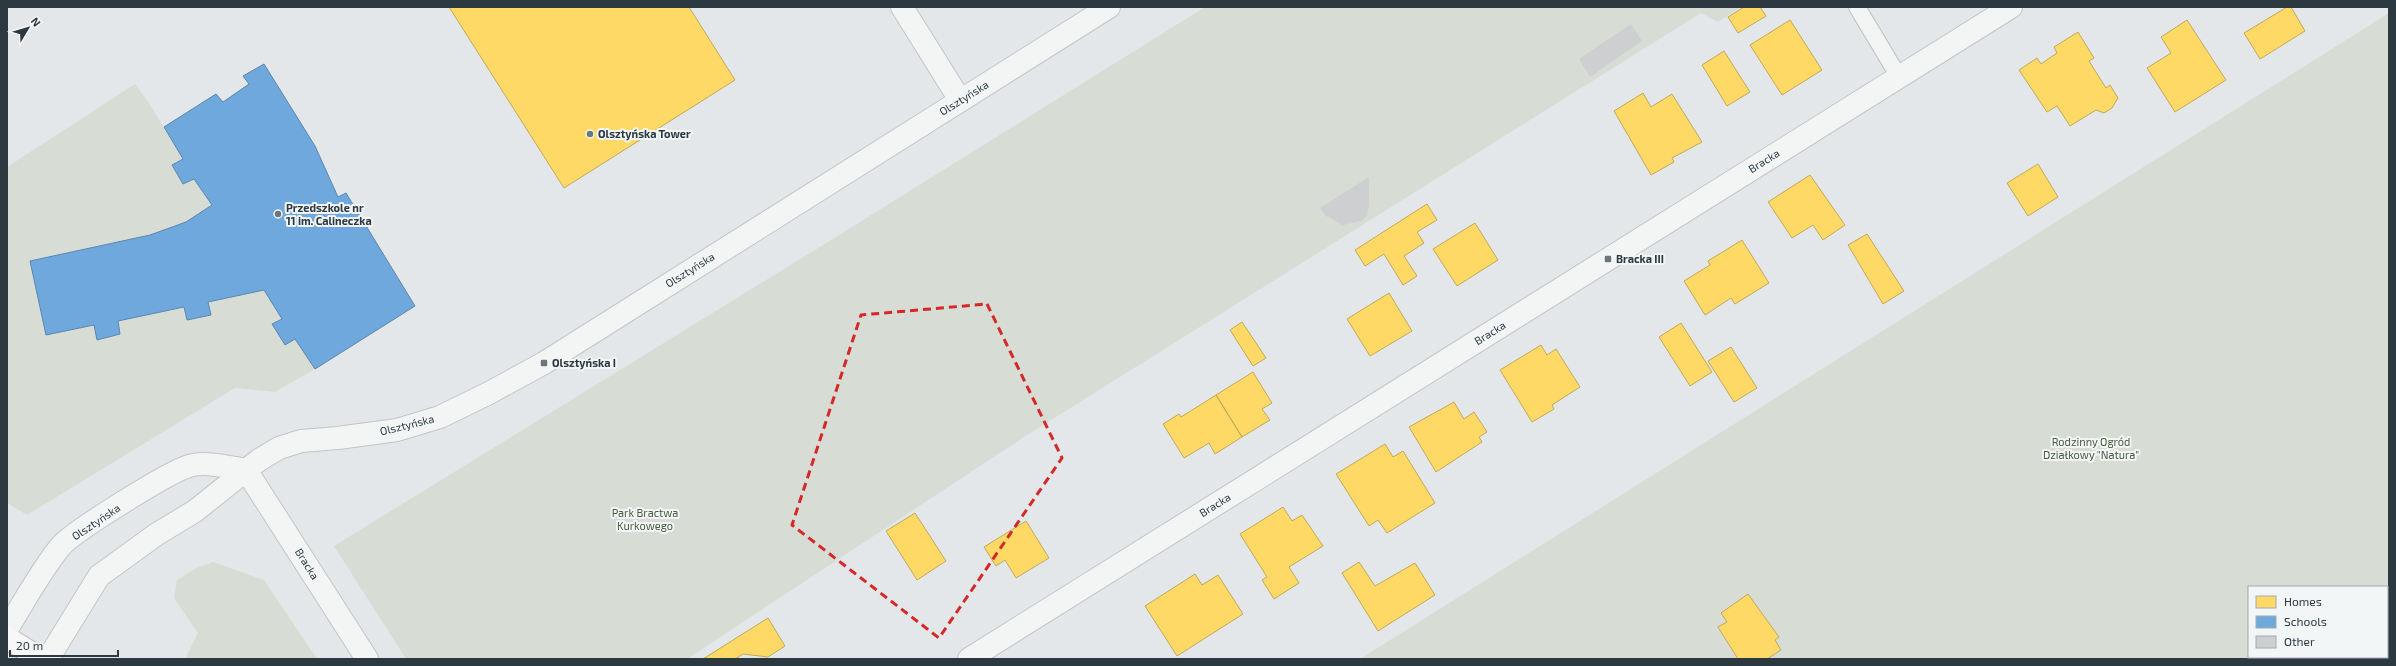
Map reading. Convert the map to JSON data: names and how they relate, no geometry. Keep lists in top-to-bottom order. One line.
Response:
{"streets":{"street":["Olsztyńska","Bracka"]},"crossings":[["Olsztyńska","Bracka"]],"parks":["Rodzinny Ogród Działkowy \"Natura\"","Park Bractwa Kurkowego"],"places":{"other":["Olsztyńska Tower","Przedszkole nr 11 im. Calineczka"],"transit":["Bracka III","Olsztyńska I"]},"legend":["Homes","Schools","Other"],"scale_bar":"20 m","north":"top right"}
